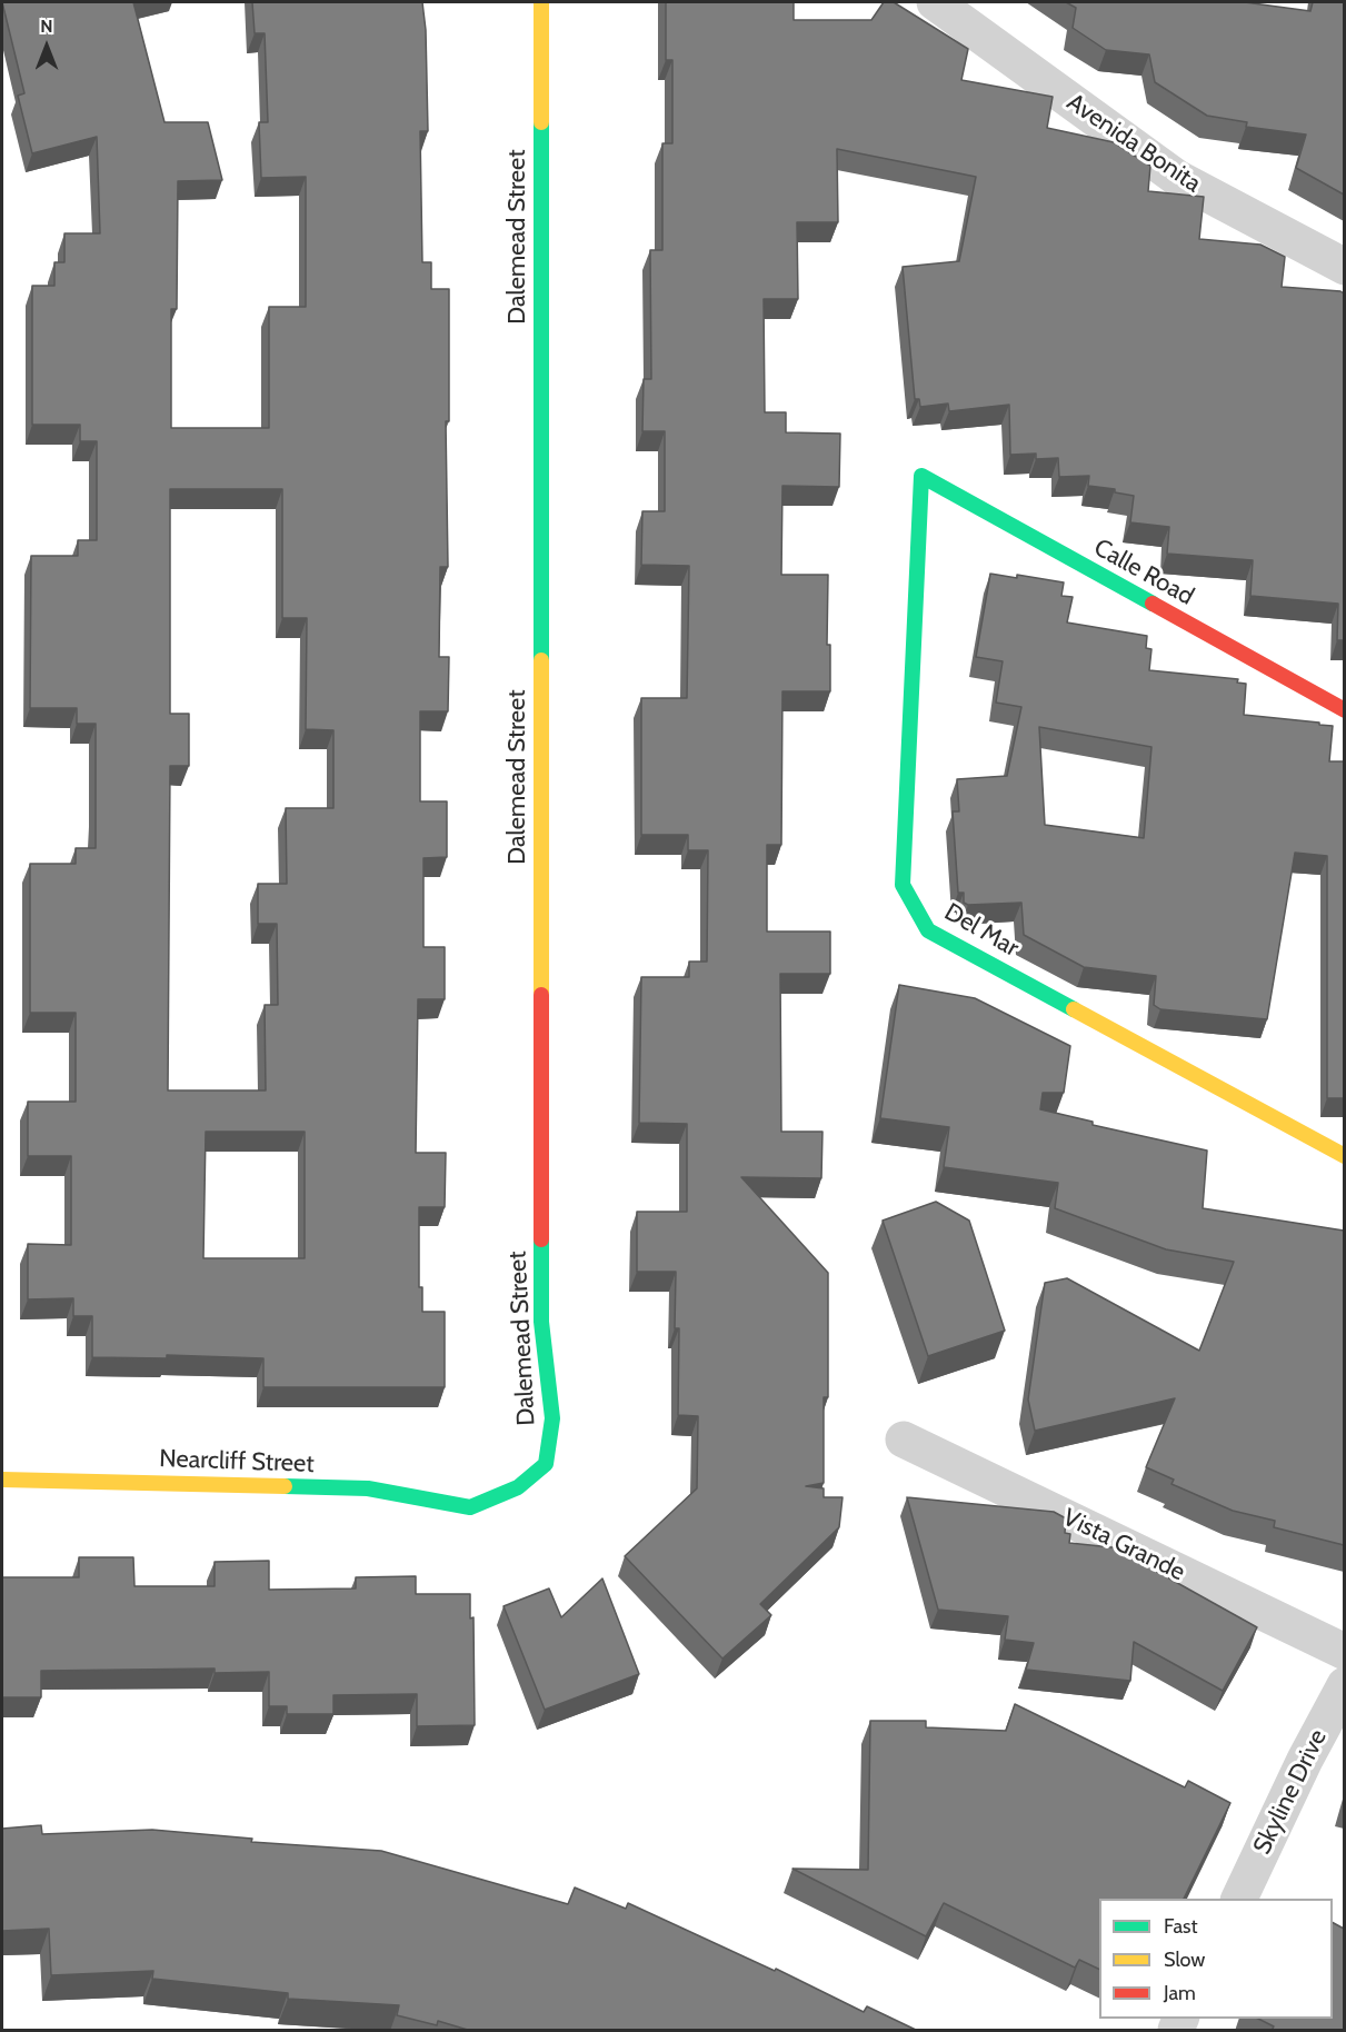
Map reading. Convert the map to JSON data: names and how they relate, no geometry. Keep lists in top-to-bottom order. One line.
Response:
{"streets":{"street":["Avenida Bonita","Dalemead Street","Calle Road","Del Mar","Nearcliff Street","Vista Grande","Skyline Drive"]},"crossings":[["Dalemead Street","Nearcliff Street"],["Calle Road","Del Mar"]],"legend":["Fast","Slow","Jam"],"north":"top"}
